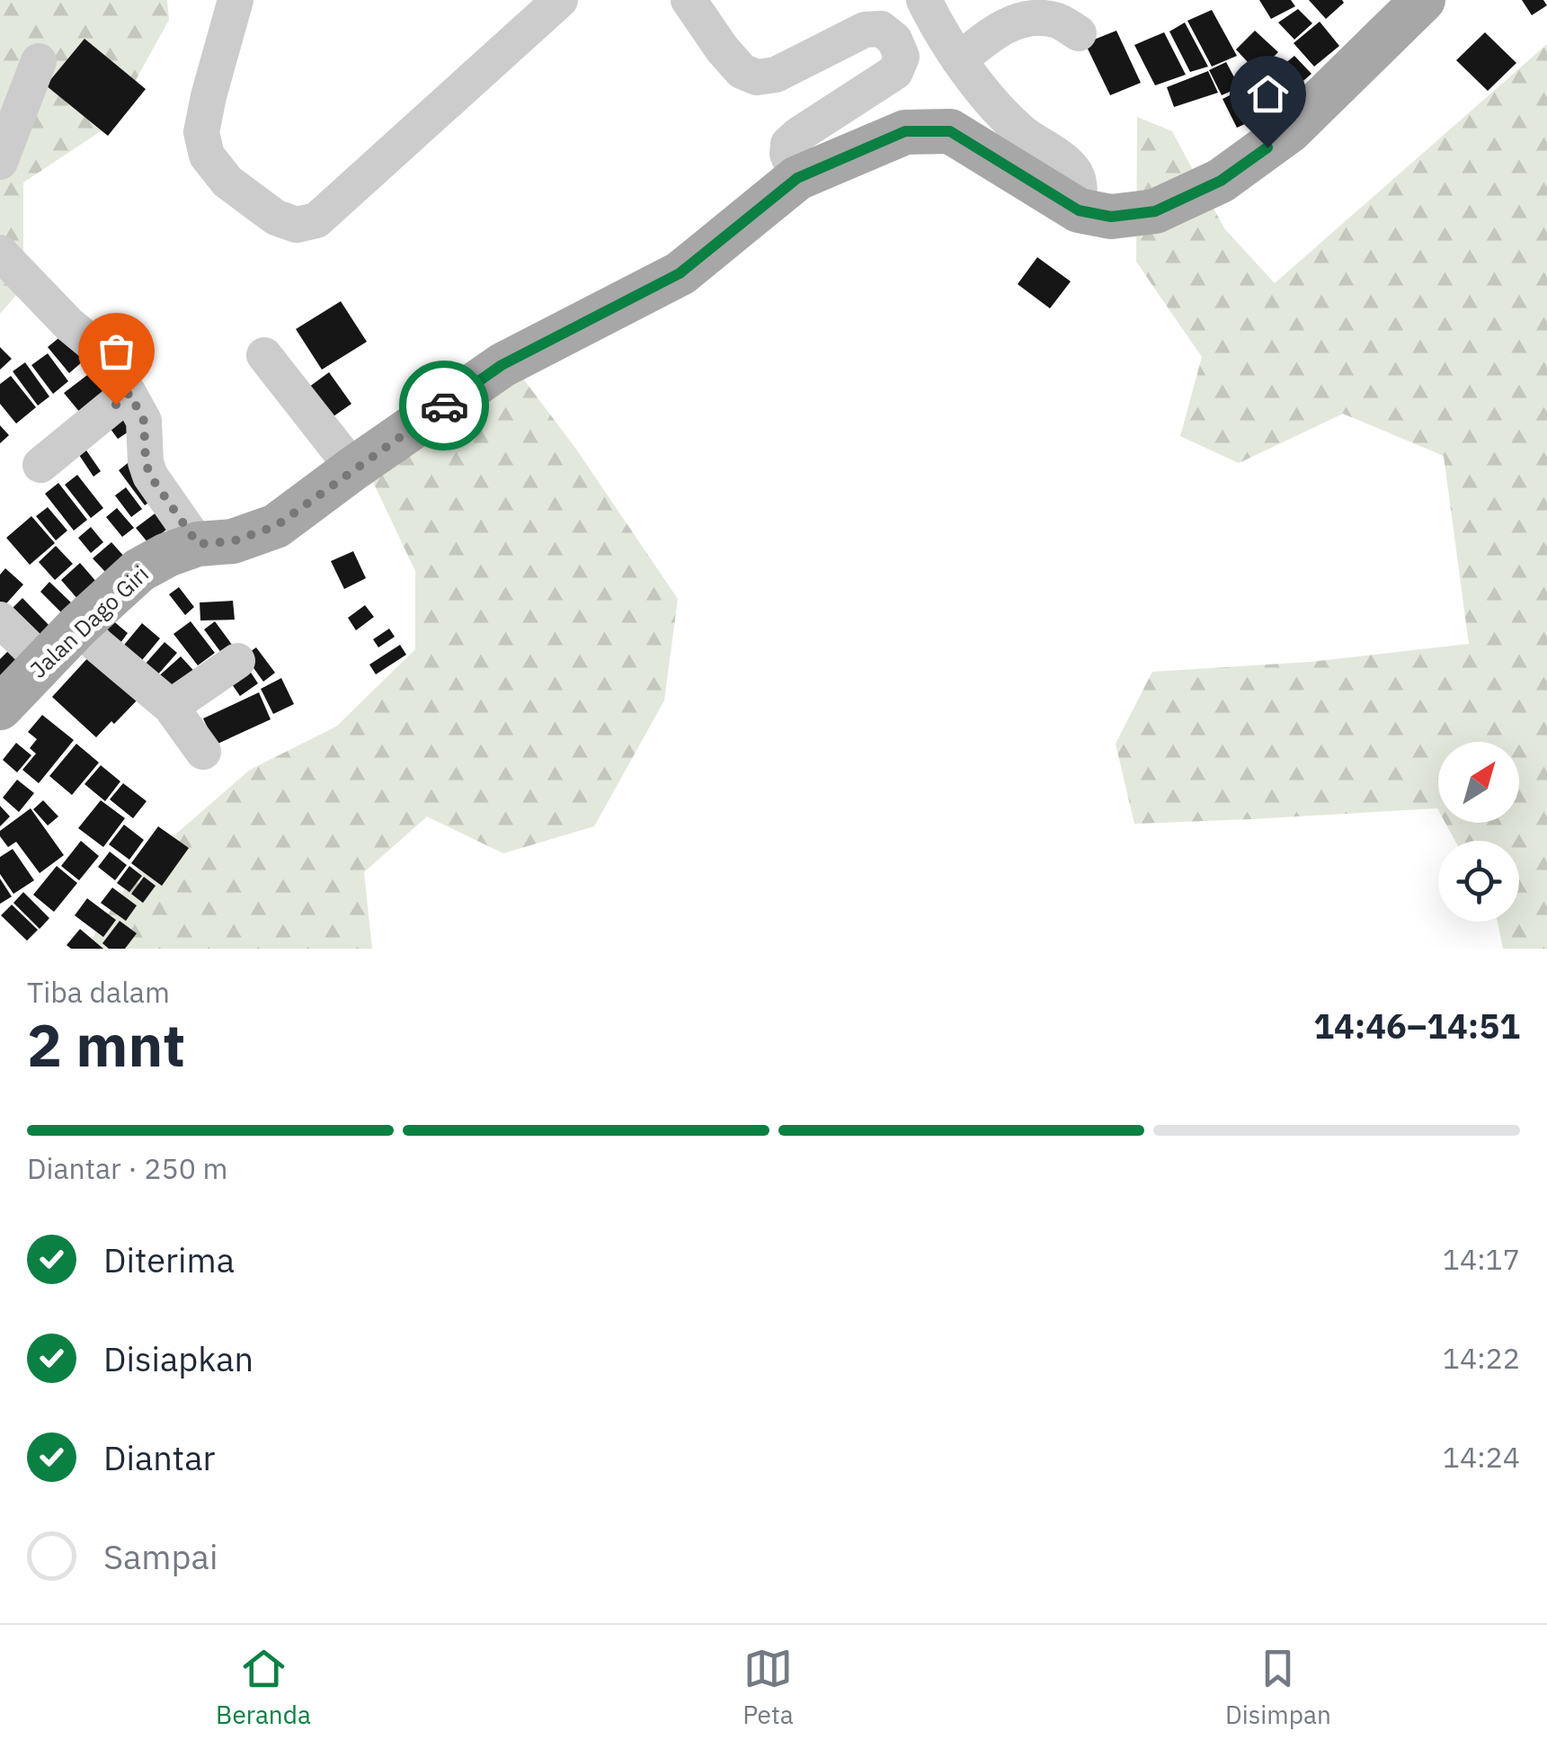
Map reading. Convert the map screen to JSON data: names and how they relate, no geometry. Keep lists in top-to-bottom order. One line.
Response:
{"streets":{"main road":["Jalan Dago Giri"]},"north":"top right","page":{"heading":["2 mnt","Tiba dalam","14:46–14:51"],"bar":"Diantar · 250 m","list":[["Diterima","14:17"],["Disiapkan","14:22"],["Diantar","14:24"],"Sampai"],"tabs":["Beranda","Peta","Disimpan"]}}
